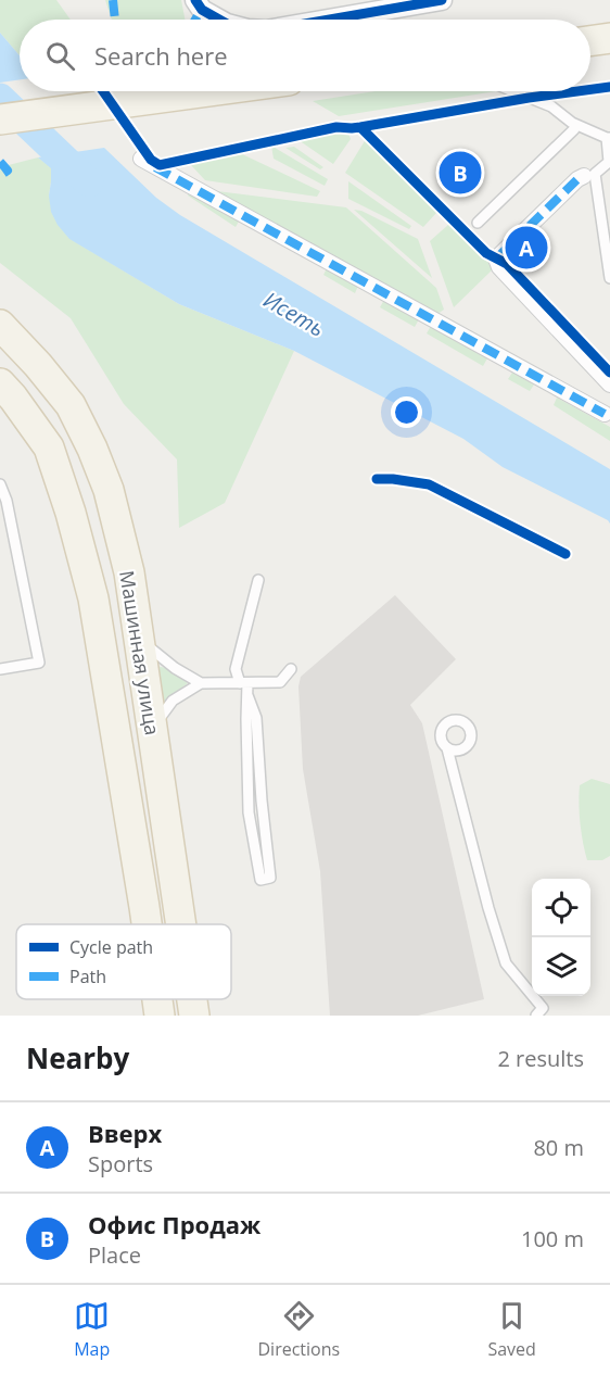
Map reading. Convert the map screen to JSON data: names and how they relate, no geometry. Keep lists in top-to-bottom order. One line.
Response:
{"streets":{"main road":["Машинная улица"]},"water":["Исеть"],"legend":["Cycle path","Path"],"page":{"search":"Search here","pins":["B","A"],"heading":["Nearby","2 results"],"list":[{"mark":"A","name":"Вверх","note":"Sports","value":"80 m"},{"mark":"B","name":"Офис Продаж","note":"Place","value":"100 m"}],"nav":["Map","Directions","Saved"]}}
